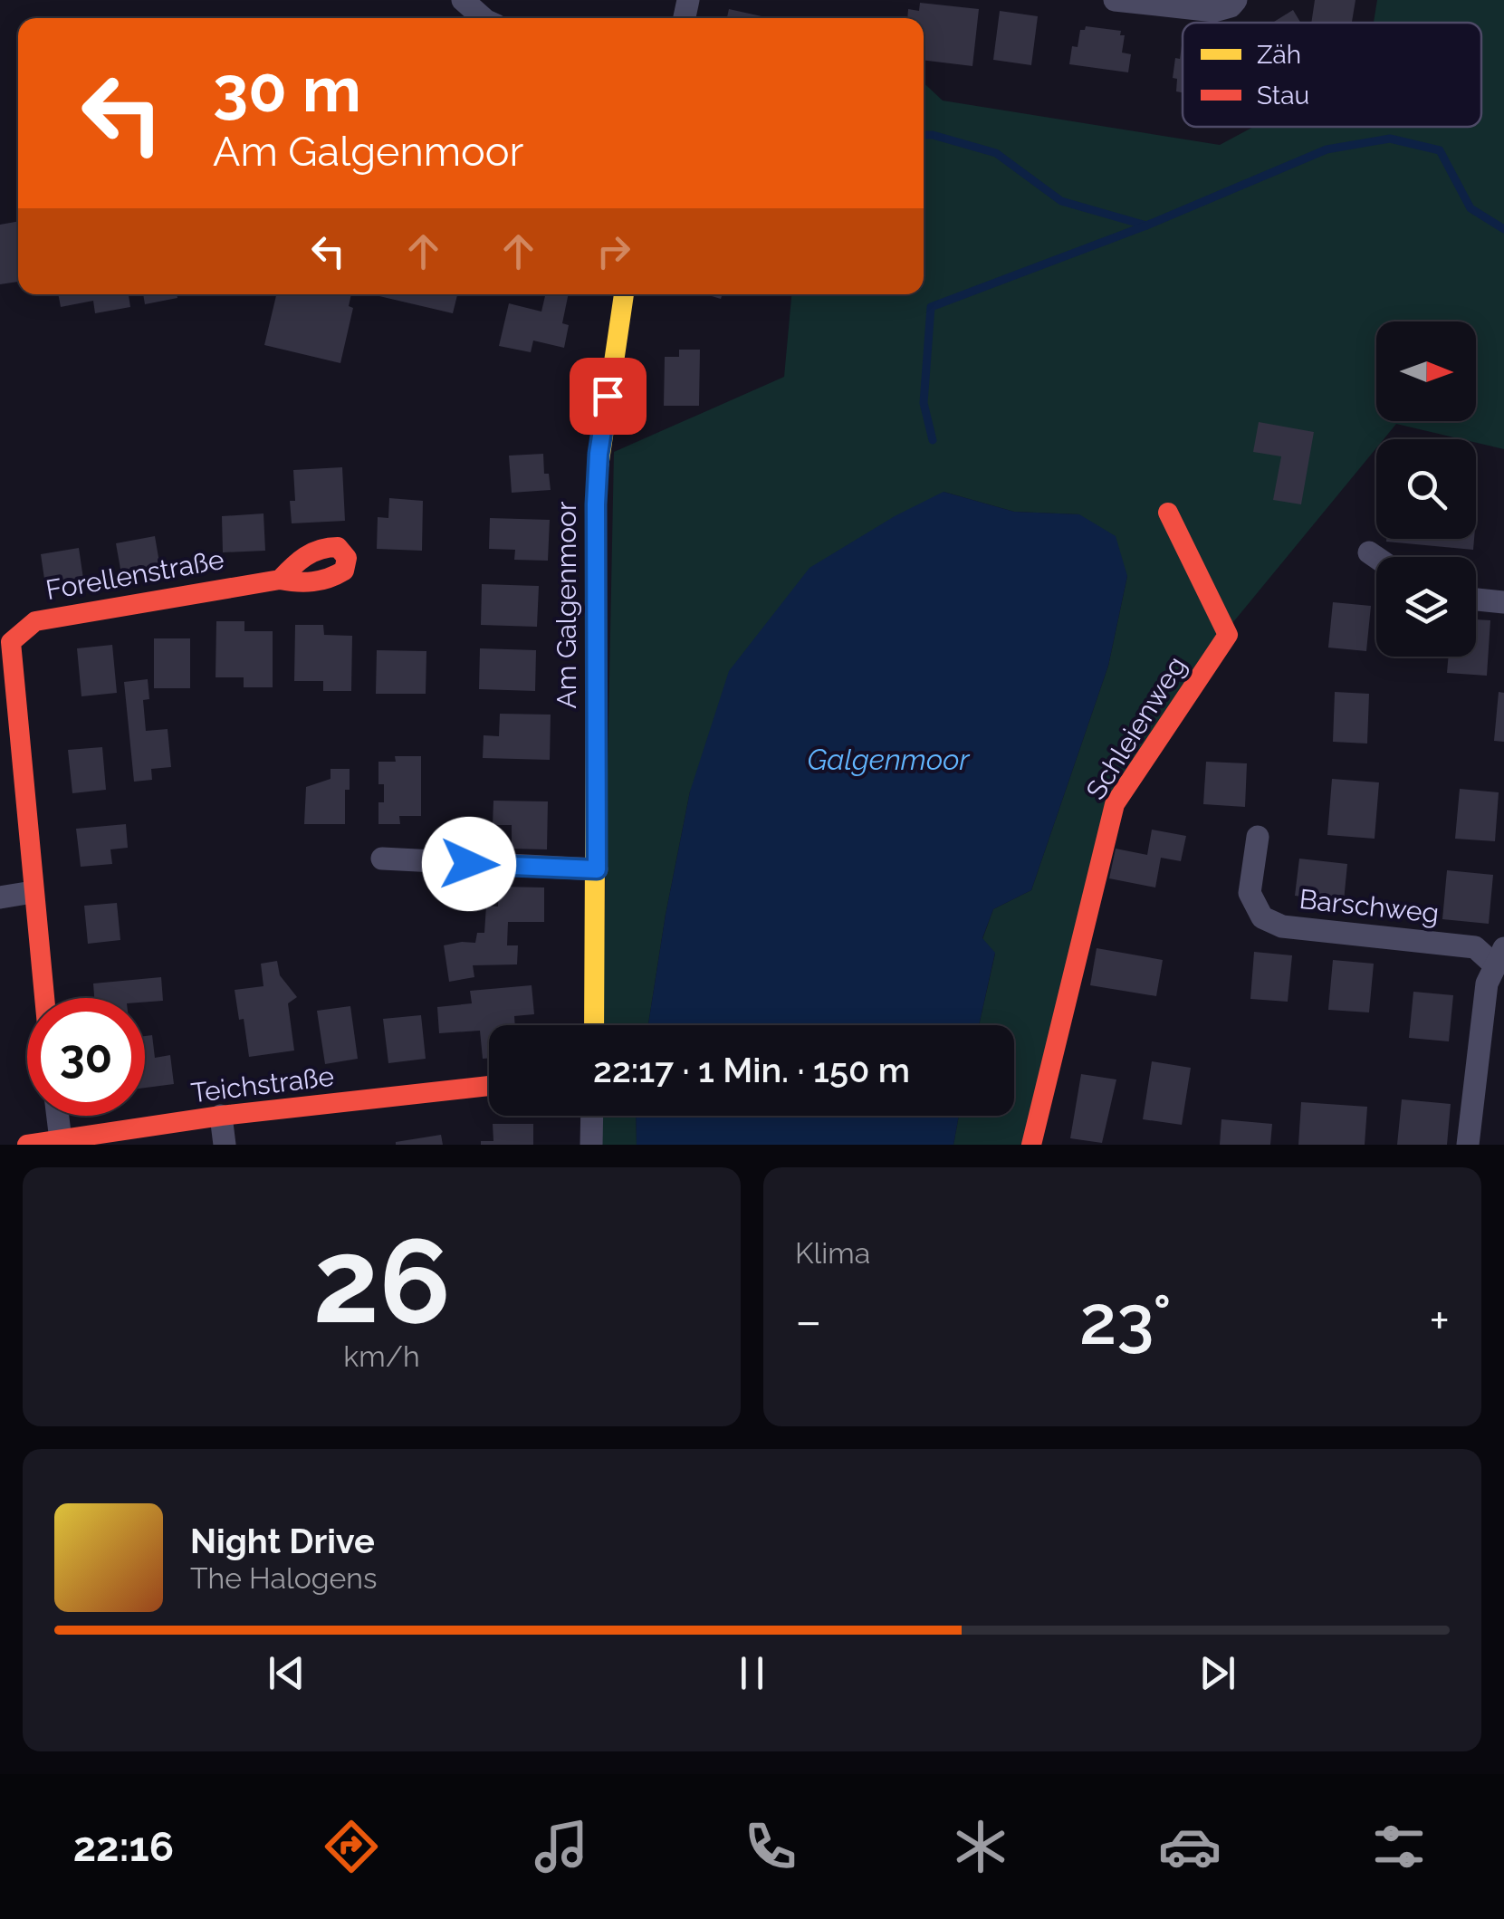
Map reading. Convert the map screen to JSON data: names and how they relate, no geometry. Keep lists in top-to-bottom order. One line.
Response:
{"streets":{"street":["Forellenstraße","Am Galgenmoor","Schleienweg","Barschweg","Teichstraße"]},"water":["Galgenmoor"],"legend":["Zäh","Stau"],"north":"right","page":{"turn":["30 m","Am Galgenmoor"],"limit":"30","trip":"22:17 · 1 Min. · 150 m","tile":[["26","km/h"],"Klima"],"heat":["−","23°","+"],"song":["Night Drive","The Halogens"],"tabs":"22:16"}}
